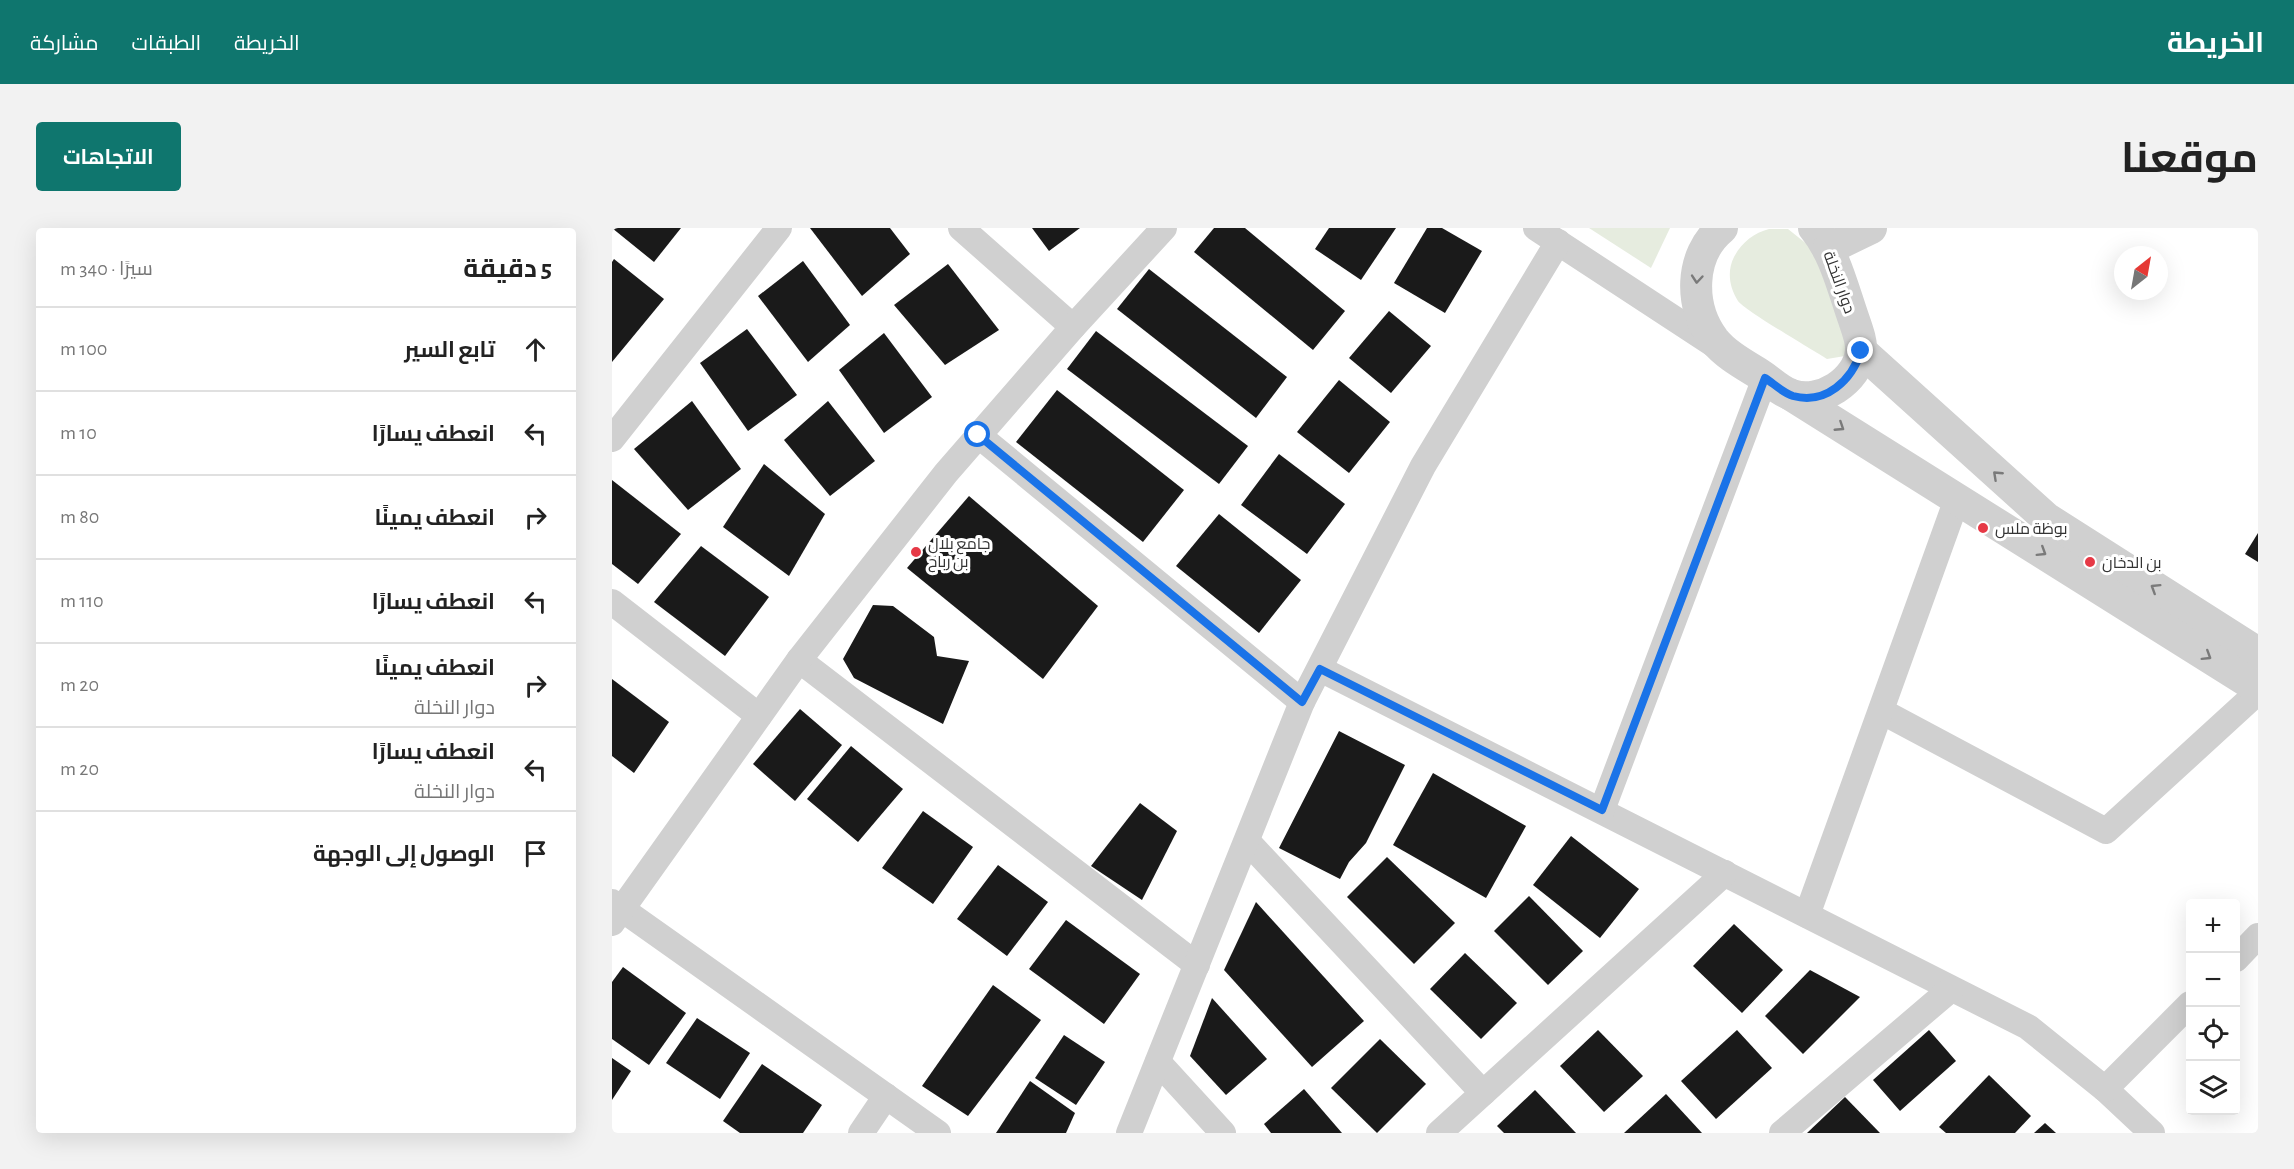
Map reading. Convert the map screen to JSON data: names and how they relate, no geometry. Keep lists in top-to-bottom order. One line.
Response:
{"streets":{"street":["دوار النخلة"]},"places":["بوظة ملس","جامع بلال بن رباح","بن الدخان"],"north":"top right","page":{"header":"الخريطة","nav":["الخريطة","الطبقات","مشاركة"],"title":"موقعنا","buttons":"الاتجاهات","heading":["5 دقيقة","سيرًا · 340 m"],"list":[["تابع السير","100 m"],["انعطف يسارًا","10 m"],["انعطف يمينًا","80 m"],["انعطف يسارًا","110 m"],["انعطف يمينًا","دوار النخلة","20 m"],["انعطف يسارًا","دوار النخلة","20 m"],"الوصول إلى الوجهة"],"map_buttons":["+","−"]}}
